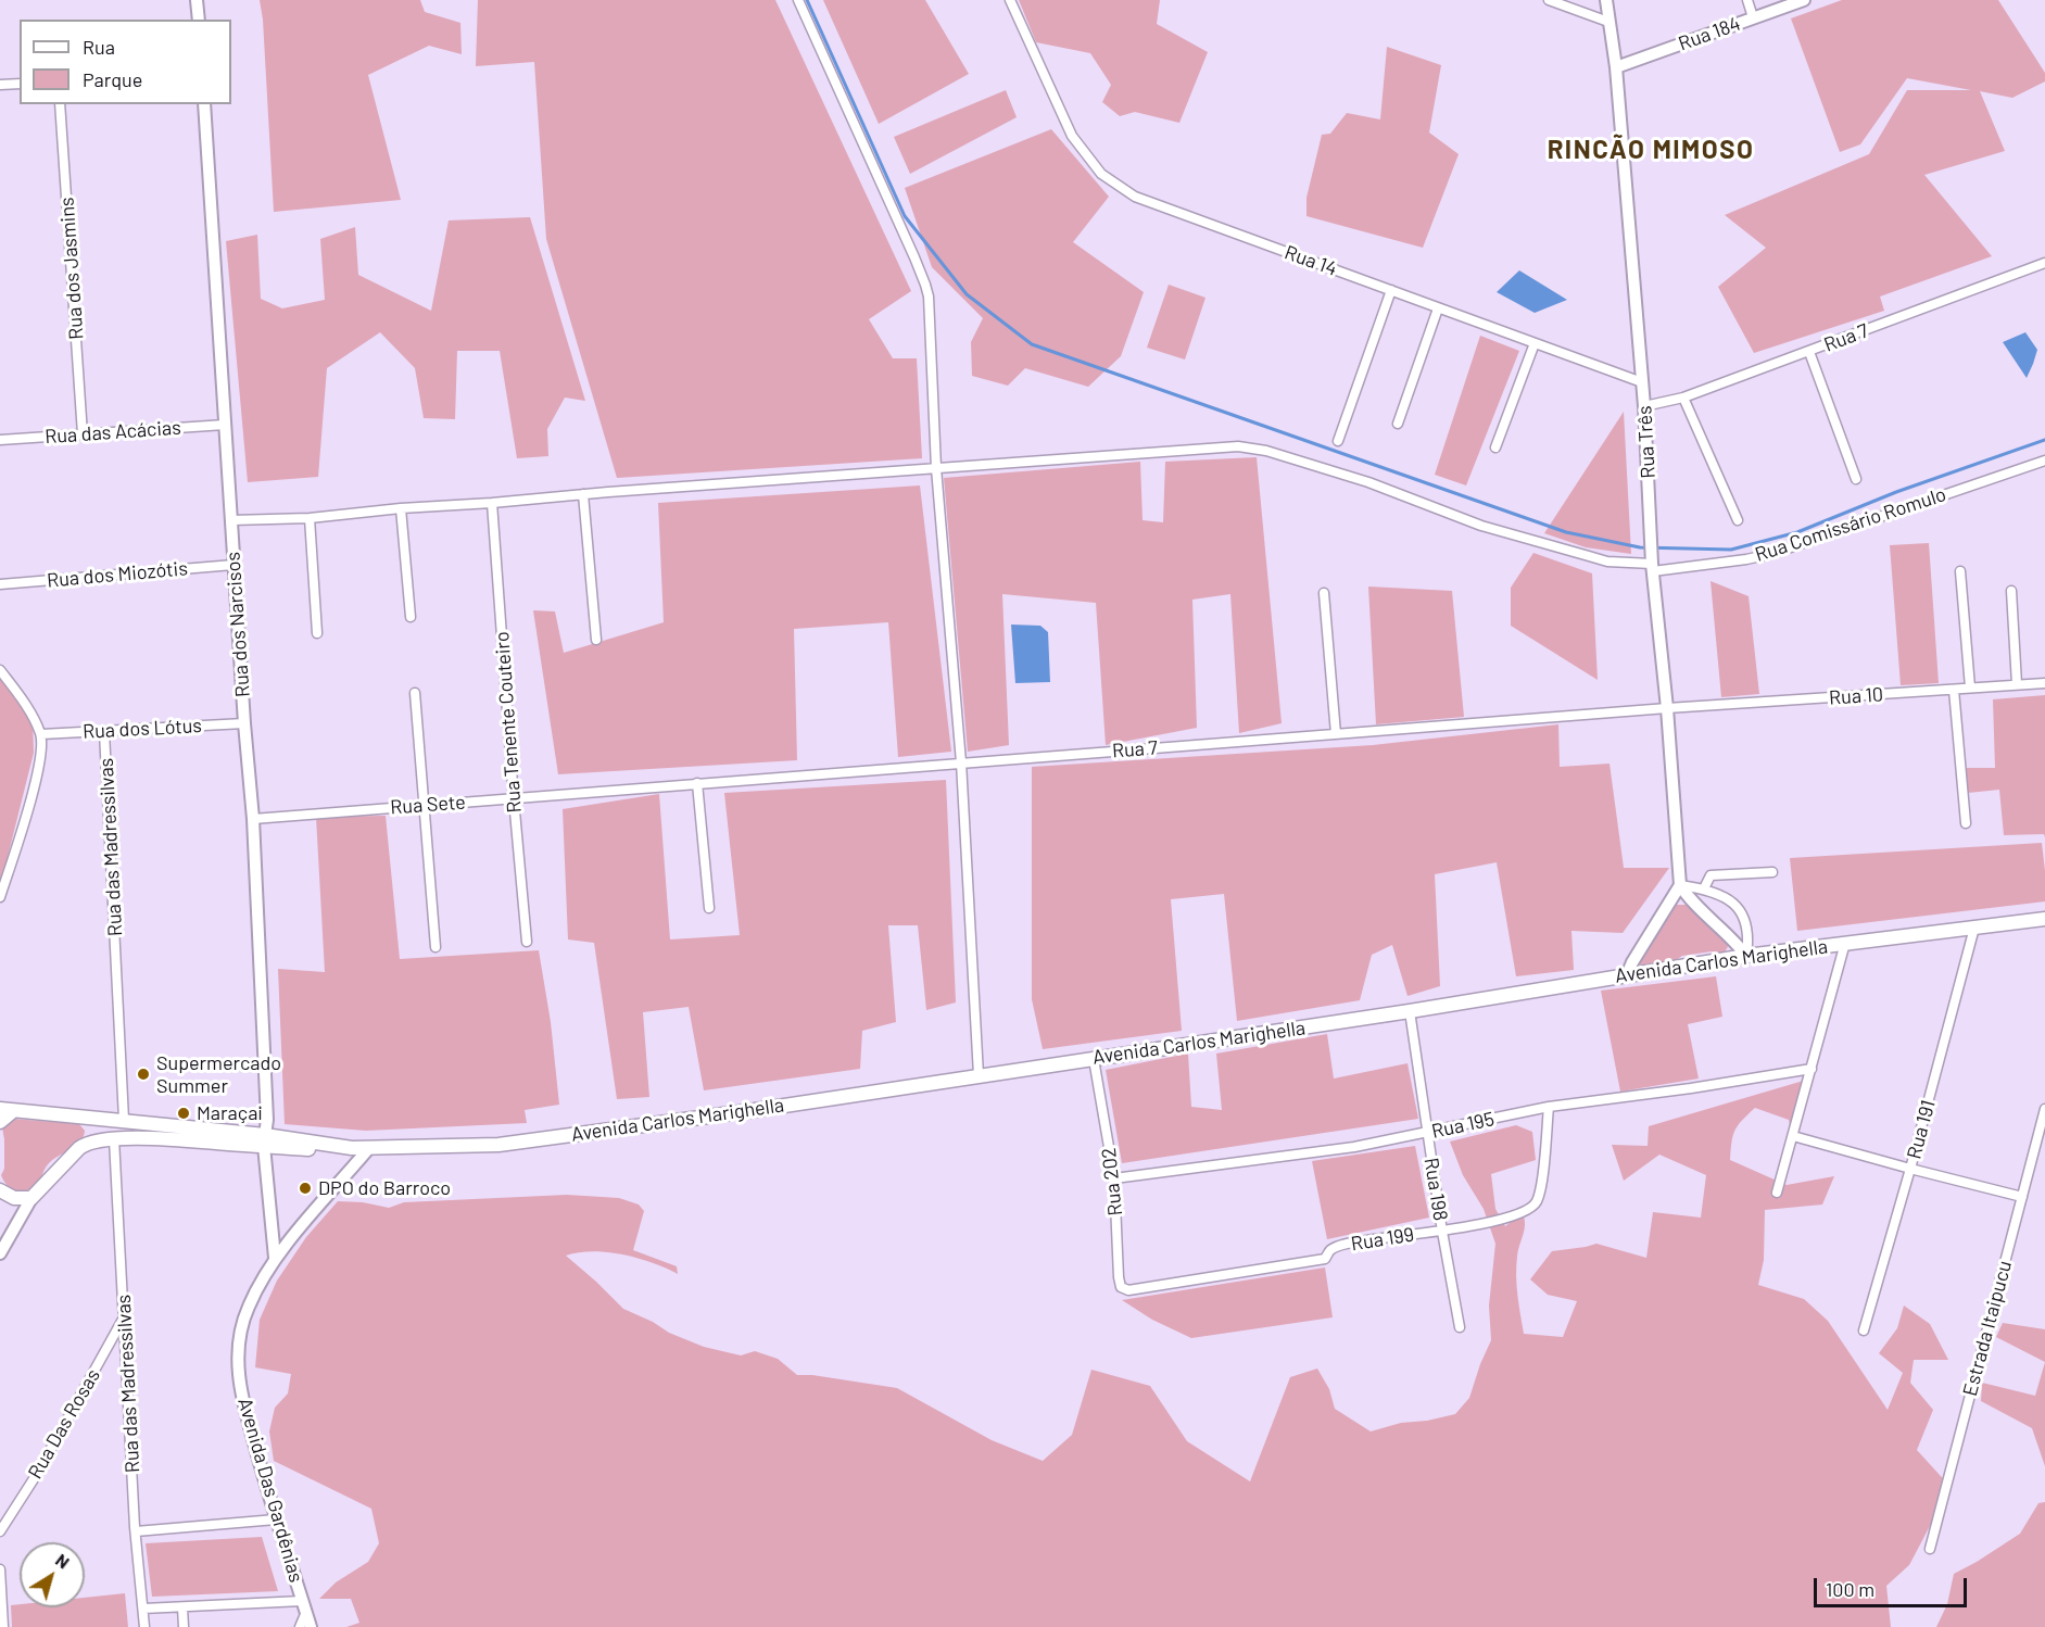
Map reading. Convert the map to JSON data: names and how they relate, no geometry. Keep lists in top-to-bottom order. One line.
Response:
{"streets":{"main road":["Rua 184","Rua Três","Rua dos Narcisos","Avenida Carlos Marighella","Avenida Das Gardênias"],"street":["Rua 14","Rua dos Jasmins","Rua 7","Rua das Acácias","Rua Comissário Romulo","Rua dos Miozótis","Rua 10","Rua Tenente Couteiro","Rua dos Lótus","Rua Sete","Rua das Madressilvas","Rua 195","Rua 191","Rua 202","Rua 198","Rua 199","Estrada Itaipucu","Rua Das Rosas"]},"crossings":[["Rua 184","Rua Três"],["Rua 14","Rua Três"],["Rua dos Jasmins","Rua das Acácias"],["Rua 7","Rua Três"],["Rua 7","Rua 10"],["Rua 7","Rua Sete"],["Rua das Acácias","Rua dos Narcisos"],["Rua Três","Rua Comissário Romulo"],["Rua Três","Rua 10"],["Rua dos Miozótis","Rua dos Narcisos"],["Rua dos Narcisos","Rua dos Lótus"],["Rua dos Narcisos","Rua Sete"],["Rua dos Narcisos","Avenida Carlos Marighella"],["Rua Tenente Couteiro","Rua Sete"],["Rua dos Lótus","Rua das Madressilvas"],["Rua das Madressilvas","Avenida Carlos Marighella"],["Rua das Madressilvas","Rua Das Rosas"],["Avenida Carlos Marighella","Rua 191"],["Avenida Carlos Marighella","Rua 202"],["Avenida Carlos Marighella","Rua 198"],["Avenida Carlos Marighella","Avenida Das Gardênias"],["Rua 195","Rua 202"],["Rua 195","Rua 198"],["Rua 195","Rua 199"],["Rua 202","Rua 199"],["Rua 198","Rua 199"]],"districts":["RINCÃO MIMOSO"],"places":["Supermercado Summer","Maraçai","DPO do Barroco"],"legend":["Rua","Parque"],"scale_bar":"100 m","north":"top right"}
